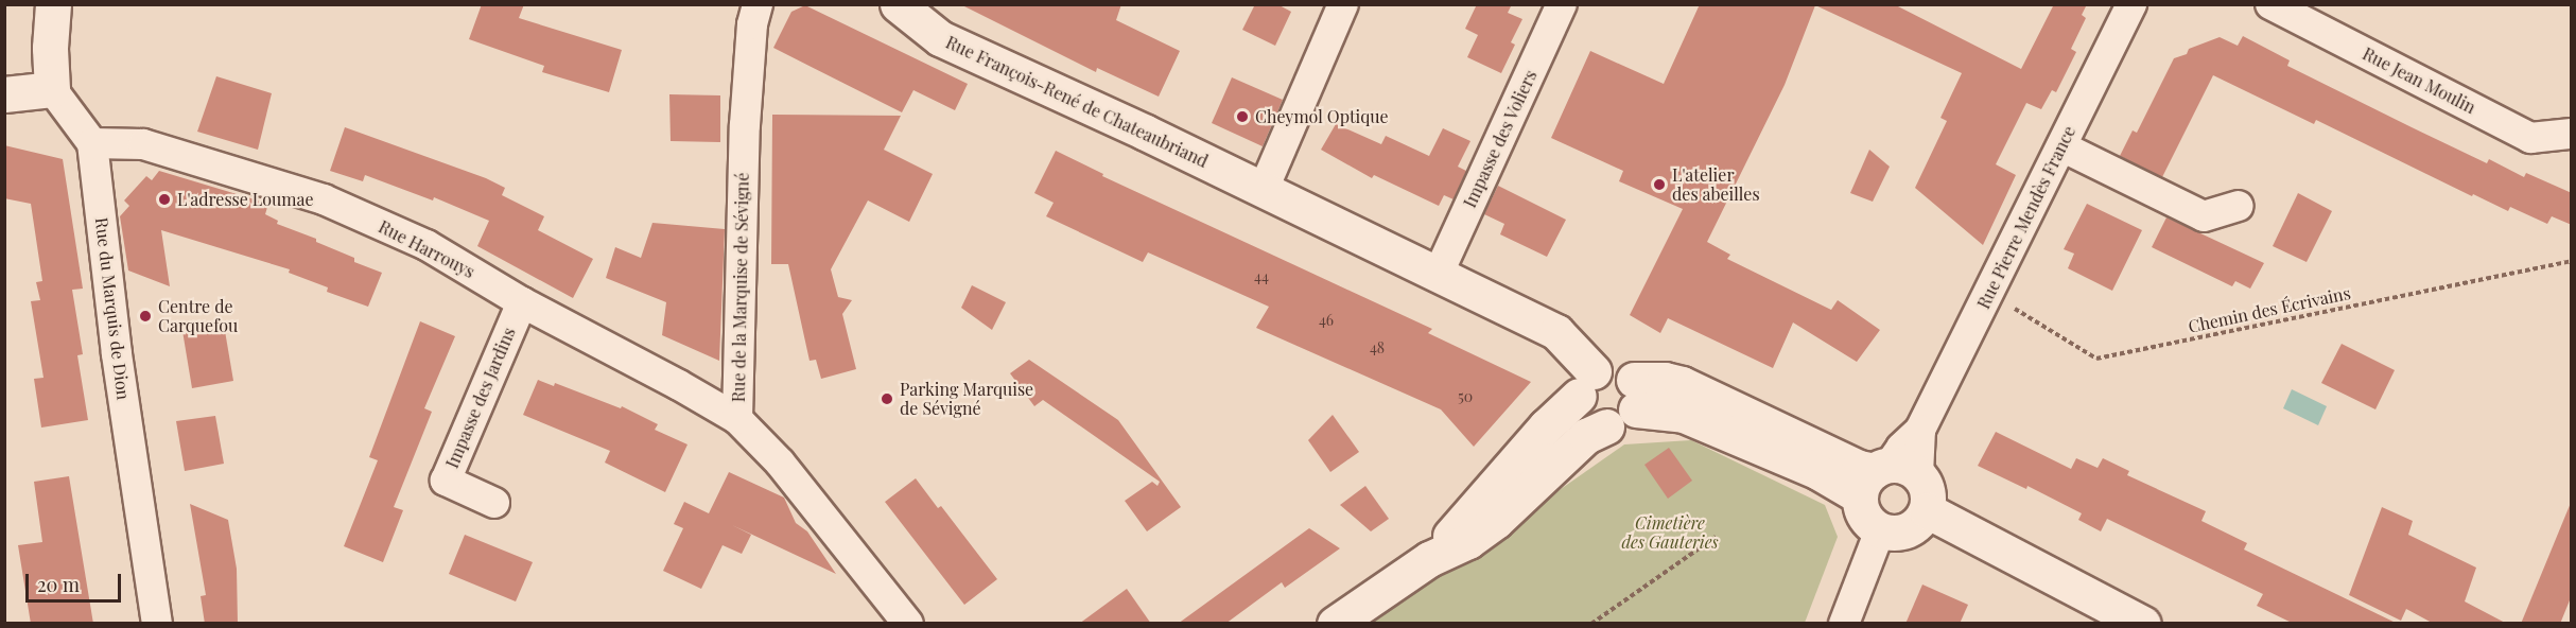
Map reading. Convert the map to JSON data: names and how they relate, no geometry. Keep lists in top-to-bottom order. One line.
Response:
{"streets":{"street":["Rue Jean Moulin","Rue François-René de Chateaubriand","Impasse des Voliers","Rue Pierre Mendès France","Rue Harrouys","Rue de la Marquise de Sévigné","Rue du Marquis de Dion","Impasse des Jardins"],"path":["Chemin des Écrivains"]},"crossings":[["Rue François-René de Chateaubriand","Impasse des Voliers"],["Rue Pierre Mendès France","Chemin des Écrivains"],["Rue Harrouys","Rue de la Marquise de Sévigné"],["Rue Harrouys","Rue du Marquis de Dion"],["Rue Harrouys","Impasse des Jardins"]],"parks":["Cimetière des Gauteries"],"places":["Cheymol Optique","L'atelier des abeilles","L'adresse Loumae","Centre de Carquefou","Parking Marquise de Sévigné"],"house_numbers":["44","46","48","50"],"scale_bar":"20 m"}
